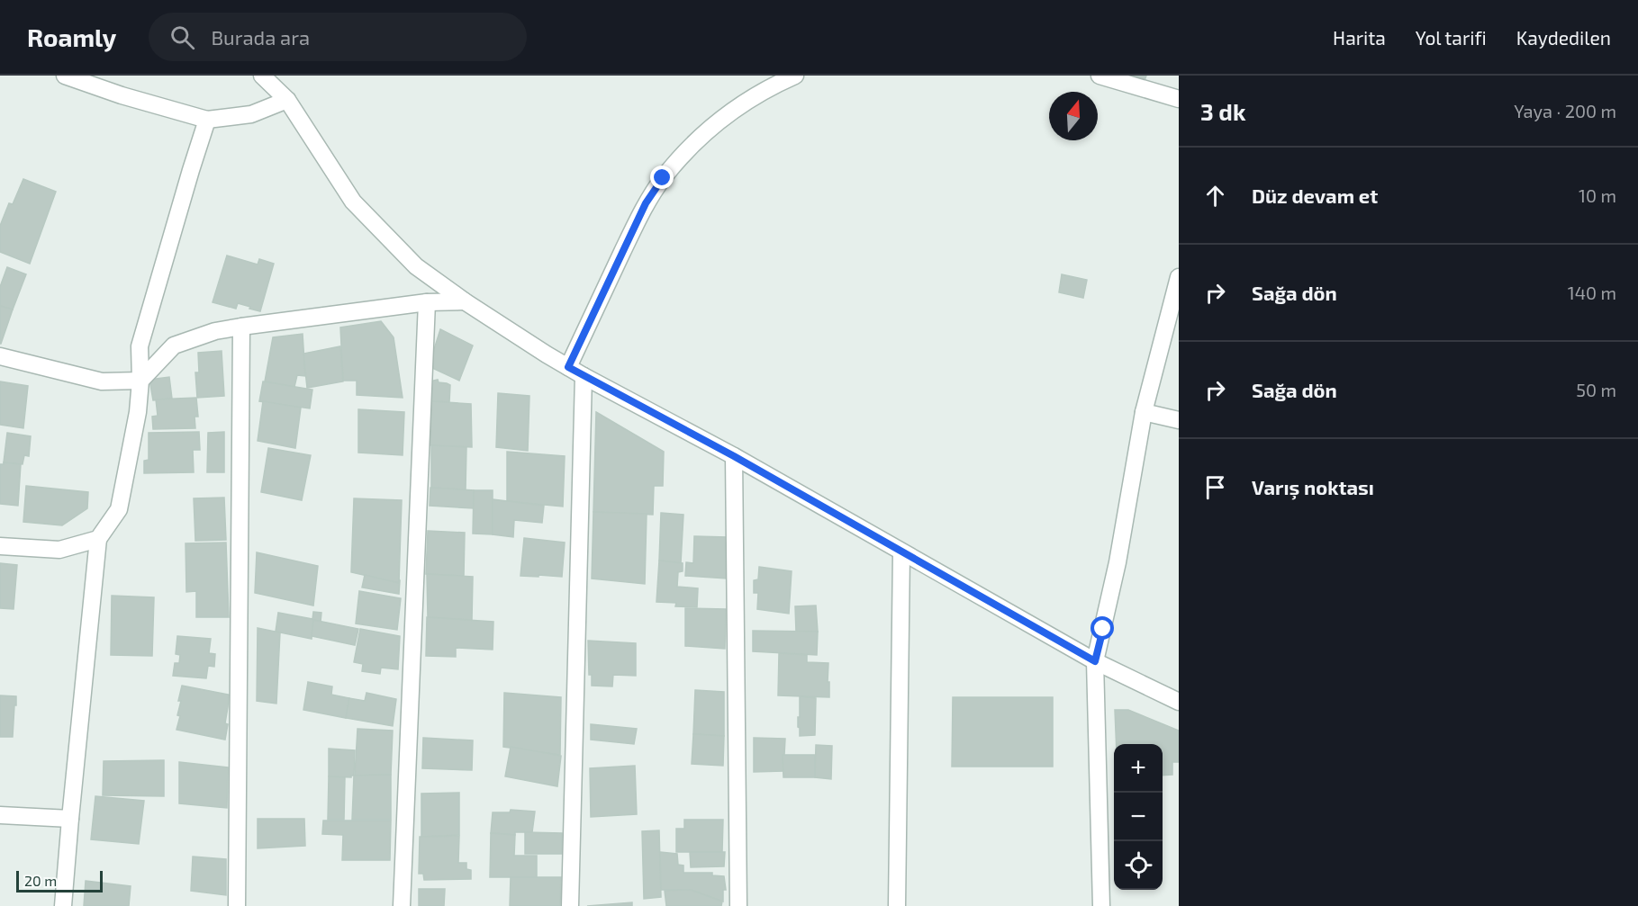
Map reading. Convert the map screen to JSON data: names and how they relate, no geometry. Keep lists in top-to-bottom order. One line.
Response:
{"scale_bar":"20 m","north":"top","page":{"header":"Roamly","search":"Burada ara","nav":["Harita","Yol tarifi","Kaydedilen"],"heading":["3 dk","Yaya · 200 m"],"list":[["Düz devam et","10 m"],["Sağa dön","140 m"],["Sağa dön","50 m"],"Varış noktası"],"map_buttons":["+","−"],"scale":"20 m"}}
